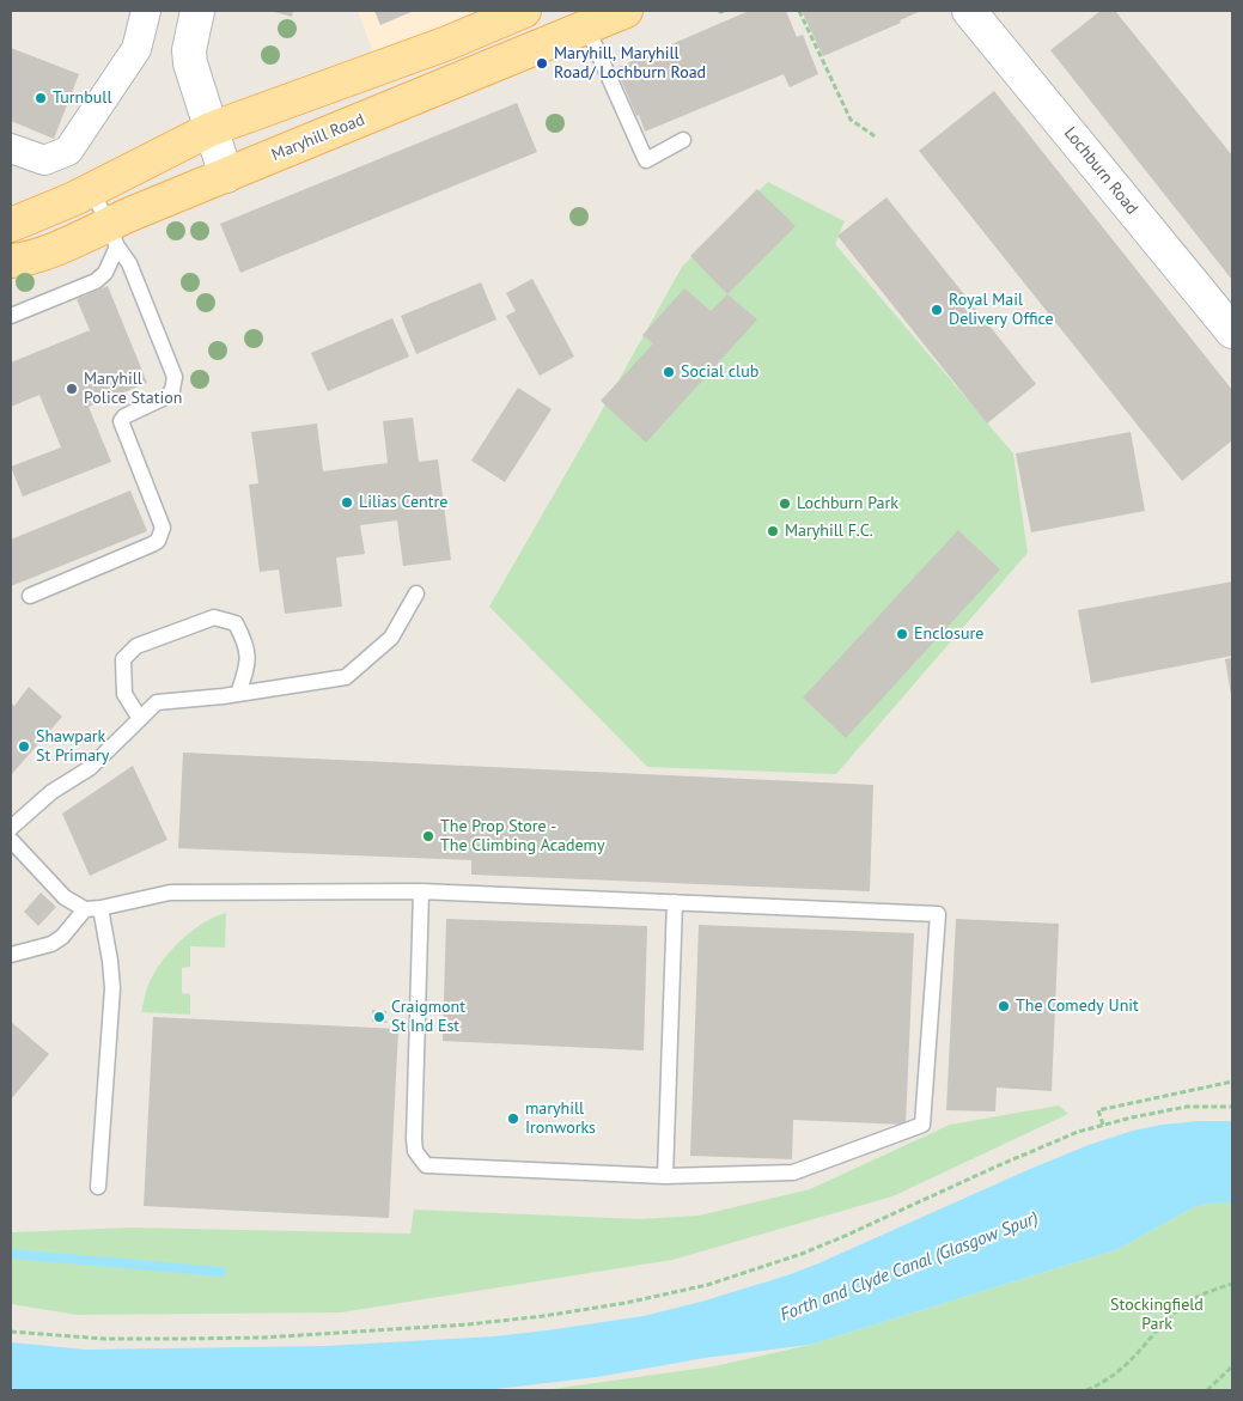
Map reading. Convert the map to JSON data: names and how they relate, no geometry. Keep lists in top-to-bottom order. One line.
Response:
{"streets":{"main road":["Maryhill Road"],"street":["Lochburn Road"]},"water":["Forth and Clyde Canal (Glasgow Spur)"],"parks":["Stockingfield Park"],"places":["Maryhill, Maryhill Road/ Lochburn Road","Turnbull","Royal Mail Delivery Office","Social club","Maryhill Police Station","Lilias Centre","Lochburn Park","Maryhill F.C.","Enclosure","Shawpark St Primary","The Prop Store - The Climbing Academy","The Comedy Unit","Craigmont St Ind Est","maryhill Ironworks"]}
